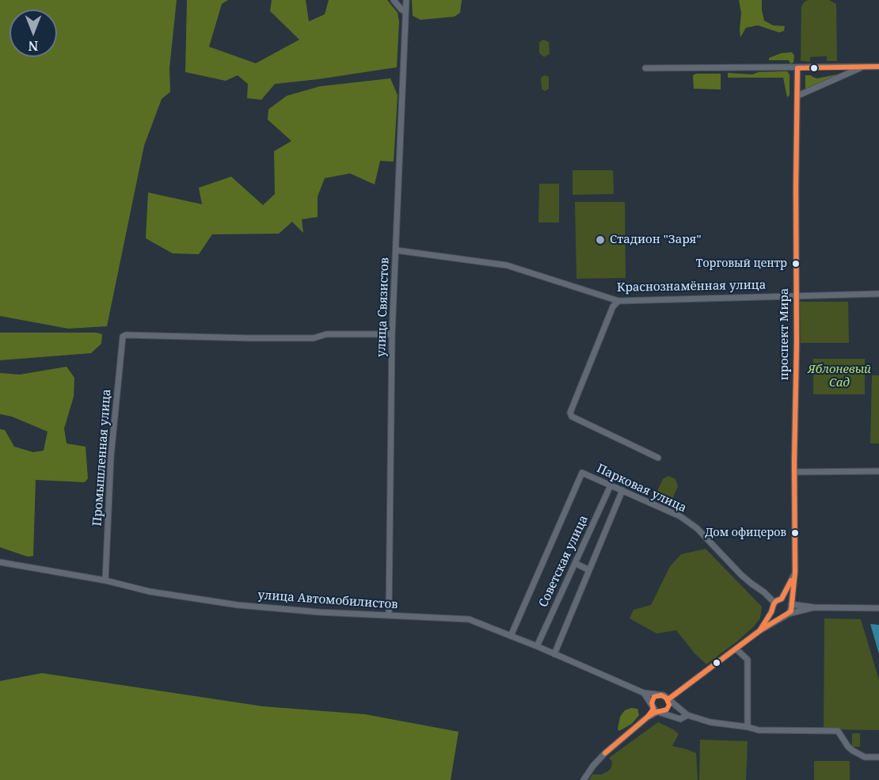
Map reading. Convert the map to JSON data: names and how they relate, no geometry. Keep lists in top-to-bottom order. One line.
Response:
{"streets":{"street":["Краснознамённая улица","улица Связистов","проспект Мира","Промышленная улица","Парковая улица","Советская улица","улица Автомобилистов"]},"crossings":[["Краснознамённая улица","улица Связистов"],["Краснознамённая улица","проспект Мира"],["улица Связистов","Промышленная улица"],["улица Связистов","улица Автомобилистов"],["проспект Мира","Парковая улица"],["Промышленная улица","улица Автомобилистов"],["Парковая улица","Советская улица"],["Парковая улица","улица Автомобилистов"],["Советская улица","улица Автомобилистов"]],"parks":["Яблоневый Сад"],"places":["Стадион \"Заря\"","Торговый центр","Дом офицеров"],"north":"bottom"}
